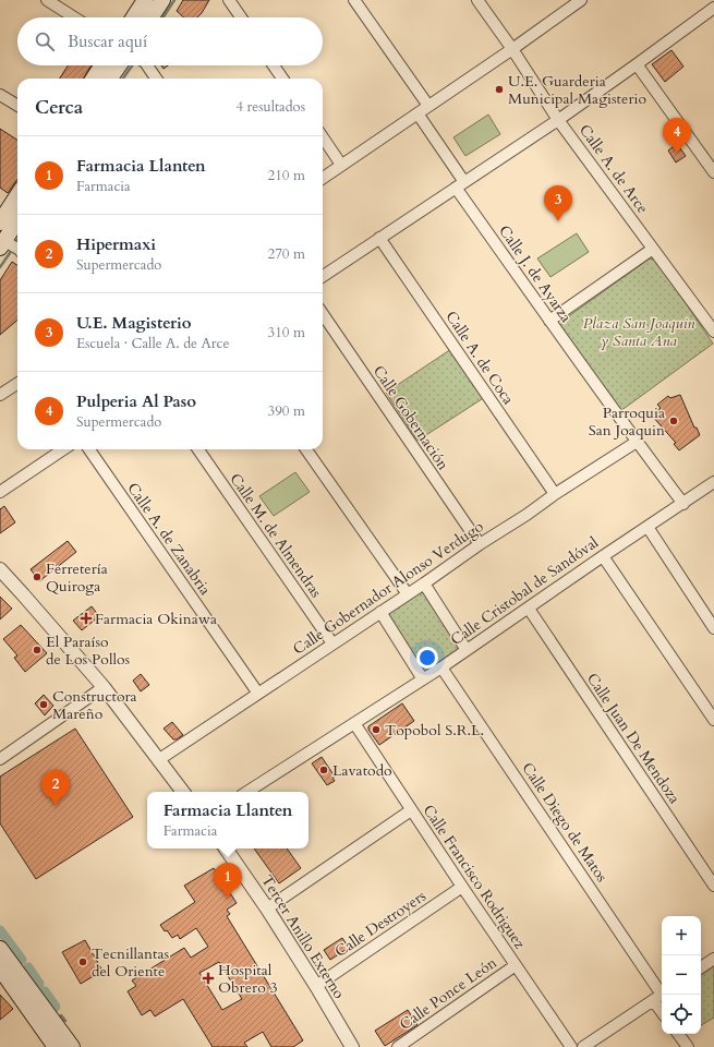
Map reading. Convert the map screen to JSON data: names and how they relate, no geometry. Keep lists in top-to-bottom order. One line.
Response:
{"streets":{"street":["Calle A. de Arce","Calle J. de Ayarza","Calle A. de Coca","Calle Gobernación","Calle M. de Almendras","Calle A. de Zanabria","Calle Gobernador Alonso Verdugo","Calle Cristobal de Sandóval","Calle Juan De Mendoza","Calle Diego de Matos","Calle Francisco Rodriguez","Calle Destroyers","Tercer Anillo Externo","Calle Ponce León"]},"crossings":[["Calle J. de Ayarza","Calle Gobernador Alonso Verdugo"],["Calle J. de Ayarza","Calle Cristobal de Sandóval"],["Calle A. de Coca","Calle Gobernador Alonso Verdugo"],["Calle Gobernación","Calle Gobernador Alonso Verdugo"],["Calle M. de Almendras","Calle Gobernador Alonso Verdugo"],["Calle A. de Zanabria","Calle Gobernador Alonso Verdugo"],["Calle Cristobal de Sandóval","Calle Juan De Mendoza"],["Calle Cristobal de Sandóval","Calle Diego de Matos"],["Calle Cristobal de Sandóval","Calle Francisco Rodriguez"],["Calle Francisco Rodriguez","Calle Destroyers"],["Calle Francisco Rodriguez","Calle Ponce León"],["Calle Destroyers","Tercer Anillo Externo"]],"parks":["Plaza San Joaquin y Santa Ana"],"places":{"other":["U.E. Guarderia Municipal Magisterio","Parroquia San Joaquin","Ferretería Quiroga","El Paraíso de Los Pollos","Constructora Mareño","Topobol S.R.L.","Lavatodo","Tecnillantas del Oriente"],"health":["Farmacia Okinawa","Hospital Obrero 3"]},"page":{"search":"Buscar aquí","heading":["Cerca","4 resultados"],"pins":["4","3","2","1"],"list":[{"mark":"1","name":"Farmacia Llanten","note":"Farmacia","value":"210 m"},{"mark":"2","name":"Hipermaxi","note":"Supermercado","value":"270 m"},{"mark":"3","name":"U.E. Magisterio","note":"Escuela · Calle A. de Arce","value":"310 m"},{"mark":"4","name":"Pulperia Al Paso","note":"Supermercado","value":"390 m"}],"popup":["Farmacia Llanten","Farmacia"],"map_buttons":["+","−"]}}
